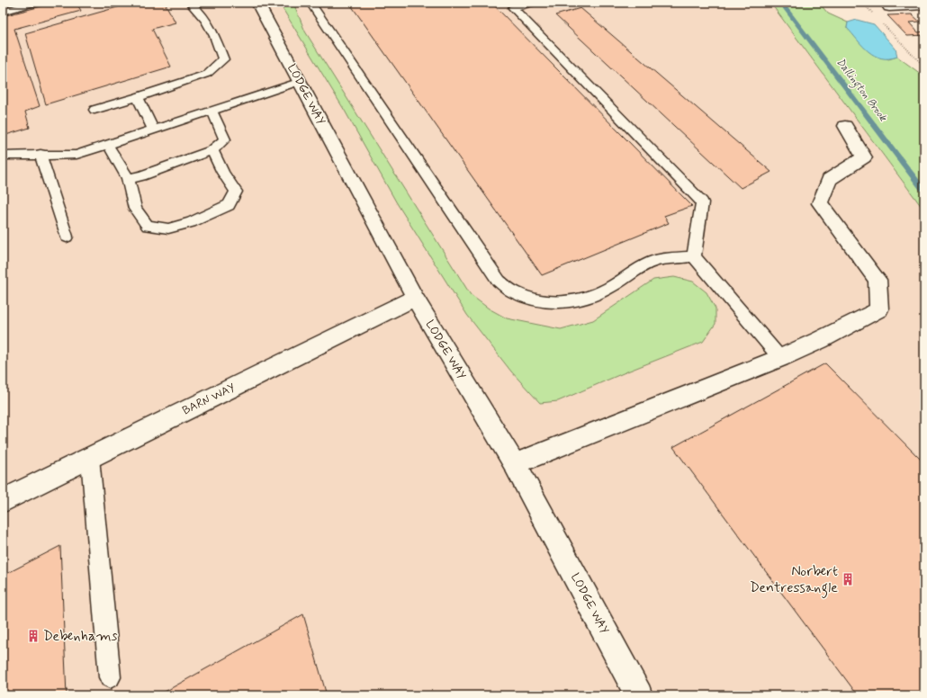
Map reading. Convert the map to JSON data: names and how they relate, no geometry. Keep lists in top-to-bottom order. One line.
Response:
{"streets":{"street":["LODGE WAY","BARN WAY"]},"crossings":[["LODGE WAY","BARN WAY"]],"water":["Dallington Brook"],"places":{"building":["Norbert Dentressangle","Debenhams"]}}
